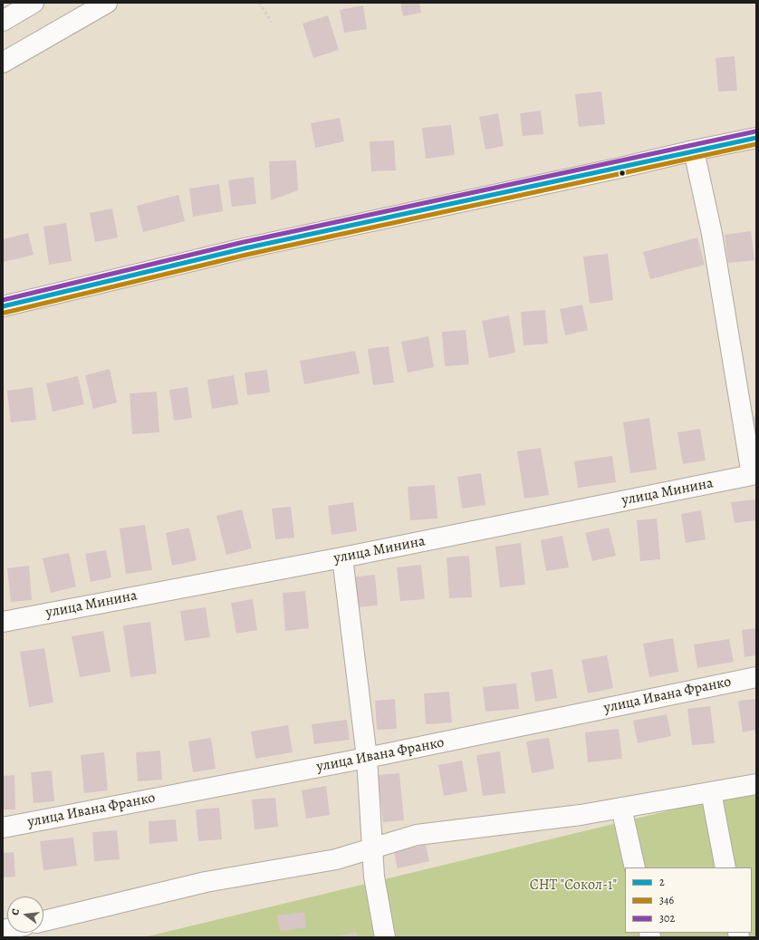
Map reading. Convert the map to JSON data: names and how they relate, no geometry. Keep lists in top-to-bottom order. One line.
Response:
{"streets":{"main road":["улица Минина","улица Ивана Франко"]},"parks":["СНТ \"Сокол-1\""],"lines":["transit line 302","transit line 2","transit line 346"],"legend":["2","346","302"],"north":"left"}
